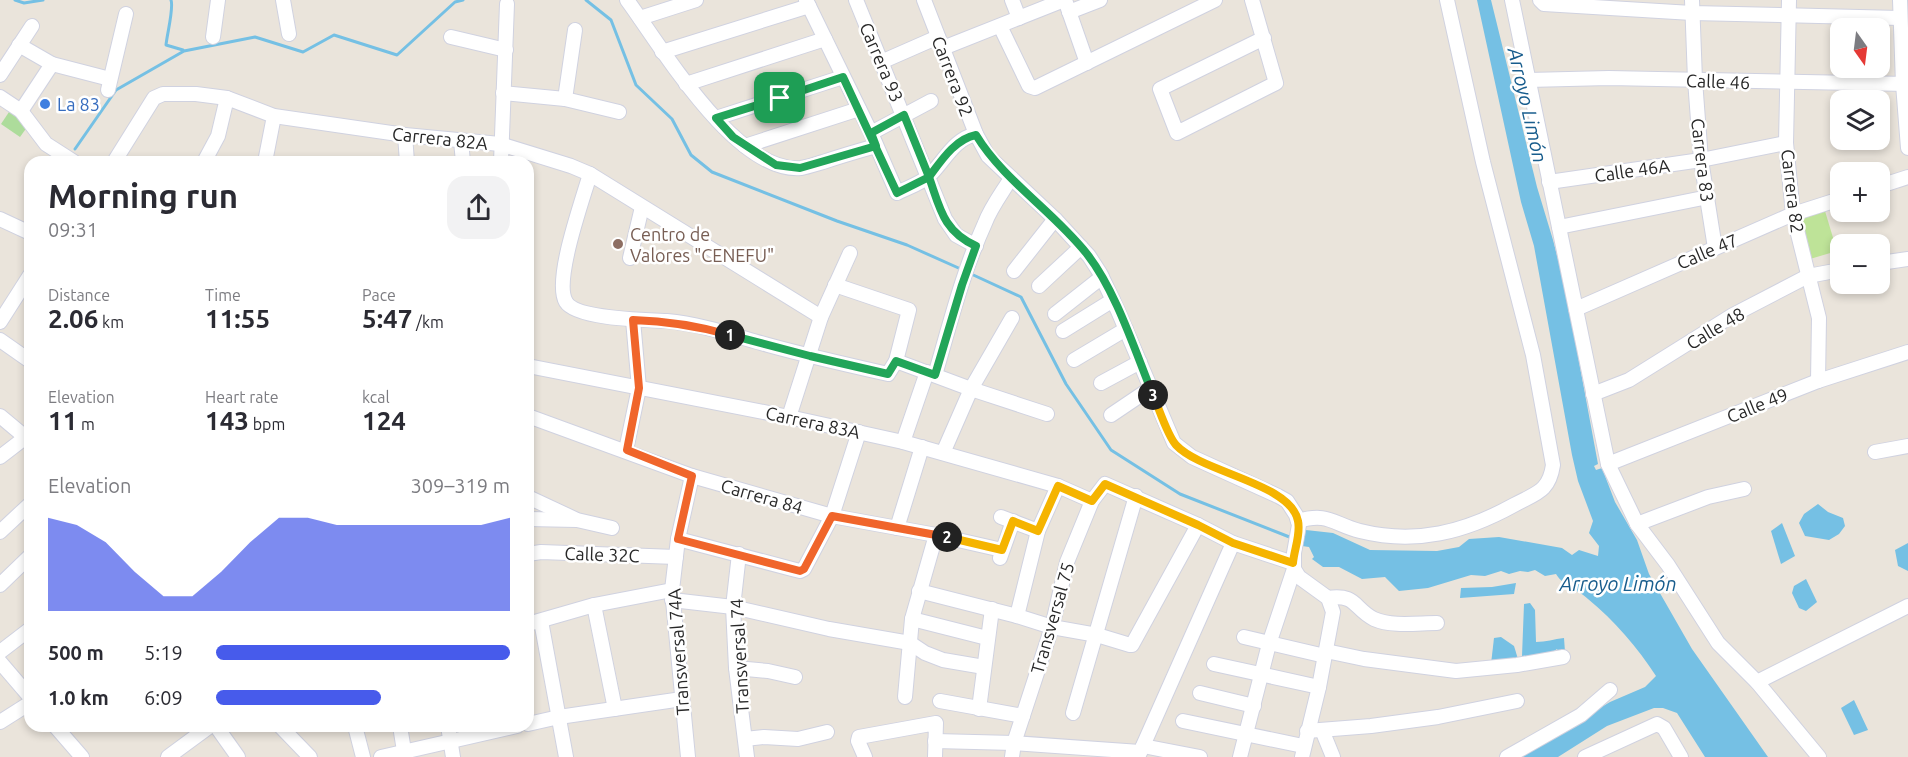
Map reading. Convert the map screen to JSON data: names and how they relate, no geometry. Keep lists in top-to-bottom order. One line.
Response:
{"streets":{"street":["Carrera 93","Carrera 92","Calle 46","Carrera 82A","Carrera 83","Calle 46A","Carrera 82","Calle 47","Calle 48","Calle 49","Carrera 83A","Carrera 84","Calle 32C","Transversal 75","Transversal 74A","Transversal 74"]},"crossings":[["Calle 46","Carrera 83"],["Calle 46","Carrera 82"],["Carrera 83","Calle 46A"],["Carrera 83","Calle 47"],["Calle 46A","Carrera 82"],["Carrera 82","Calle 47"],["Carrera 82","Calle 48"],["Carrera 82","Calle 49"],["Carrera 83A","Transversal 75"],["Carrera 84","Transversal 74A"],["Calle 32C","Transversal 74A"]],"water":["Arroyo Limón"],"places":["La 83","Centro de Valores \"CENEFU\""],"north":"bottom","page":{"map_buttons":["+","−"],"heading":["Morning run","09:31"],"stats":[["Distance","2.06 km"],["Time","11:55"],["Pace","5:47 /km"],["Elevation","11 m"],["Heart rate","143 bpm"],["kcal","124"]],"pins":["1","3","2"],"chart":["Elevation","309–319 m"],"list":[{"name":"500 m","note":"5:19"},{"name":"1.0 km","note":"6:09"}]}}
